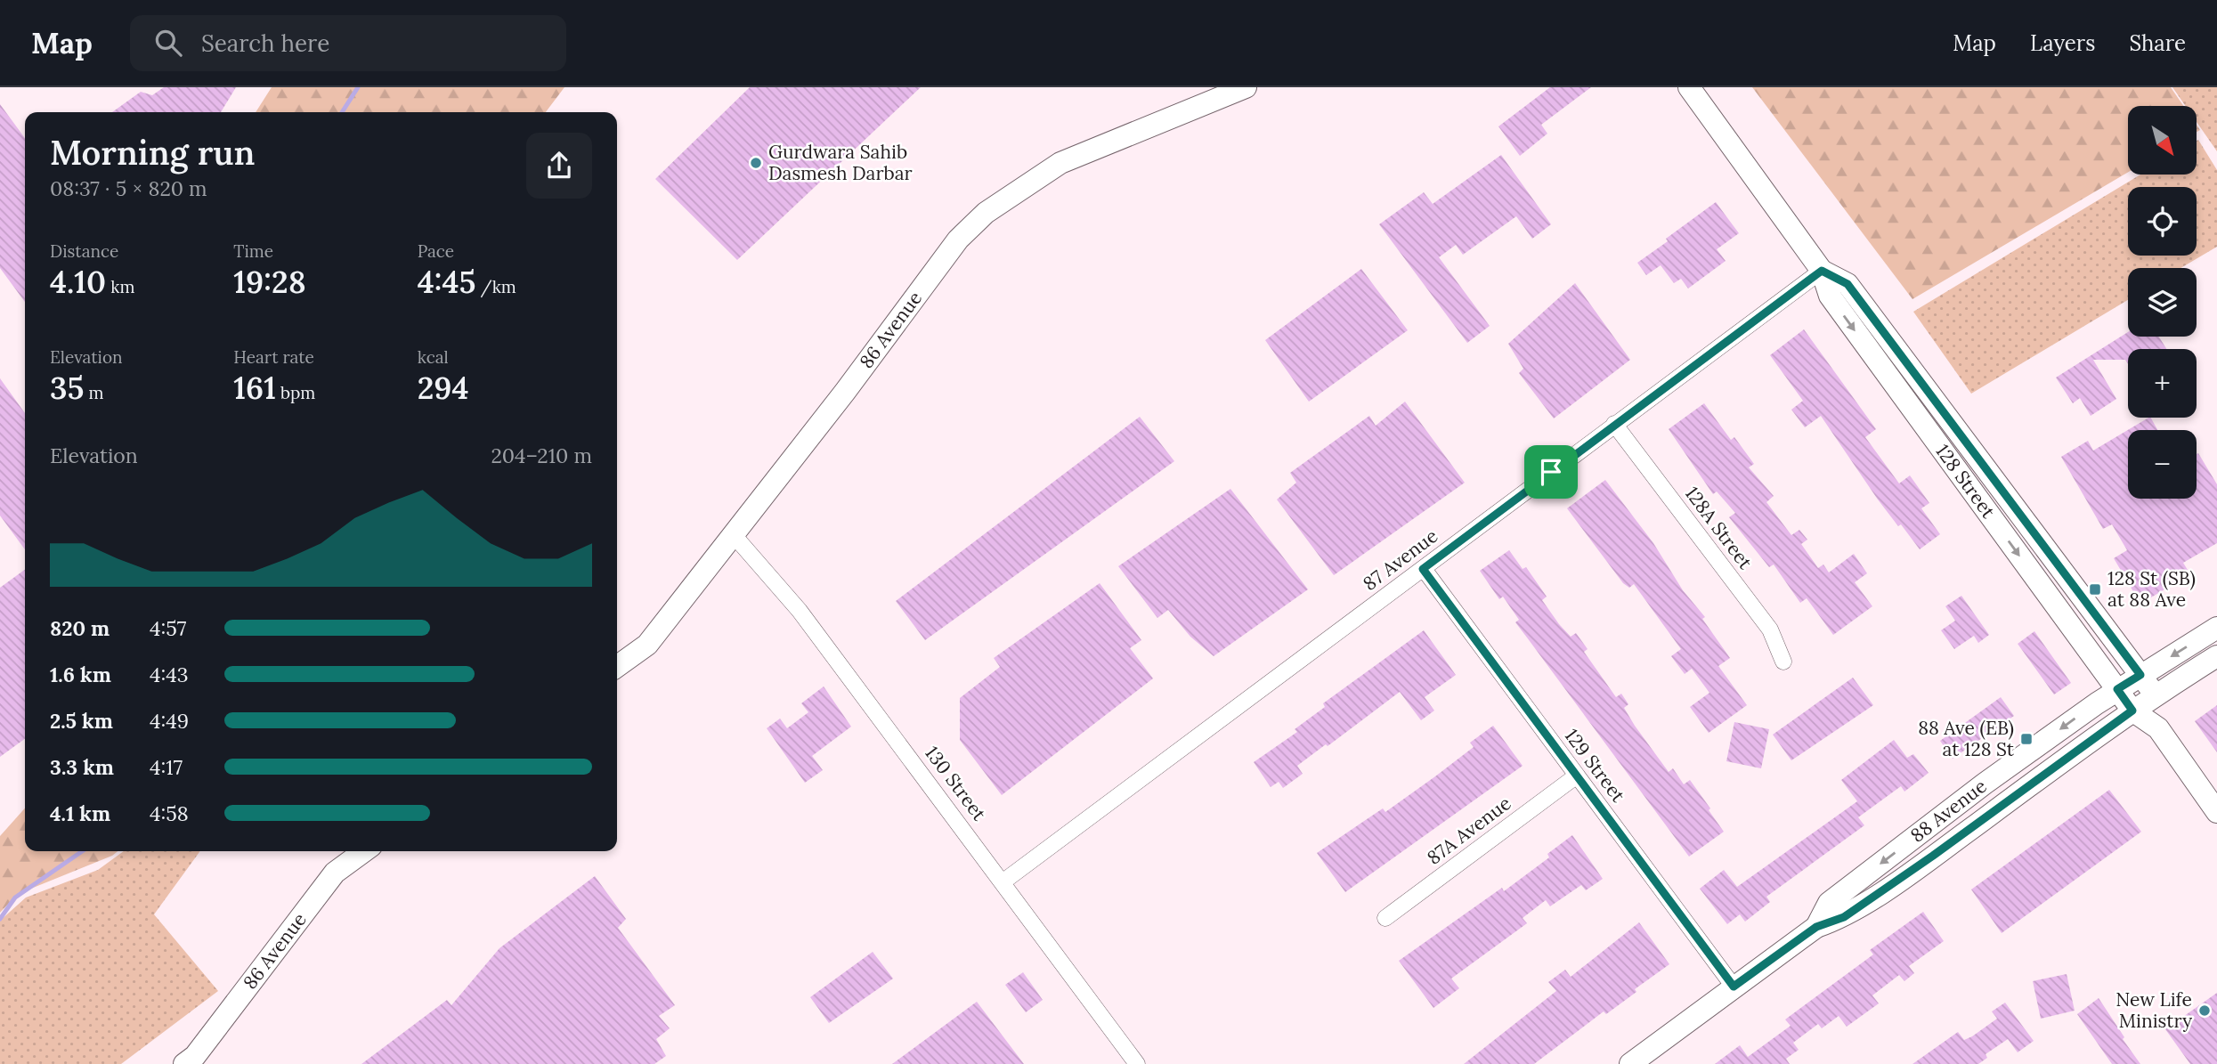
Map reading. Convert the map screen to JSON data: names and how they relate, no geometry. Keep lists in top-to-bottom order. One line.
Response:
{"streets":{"main road":["86 Avenue","128 Street","88 Avenue"],"street":["128A Street","87 Avenue","129 Street","130 Street","87A Avenue"]},"crossings":[["86 Avenue","130 Street"],["128 Street","87 Avenue"],["128 Street","88 Avenue"],["128A Street","87 Avenue"],["87 Avenue","129 Street"],["87 Avenue","130 Street"],["129 Street","88 Avenue"],["129 Street","87A Avenue"]],"places":{"other":["Gurdwara Sahib Dasmesh Darbar","New Life Ministry"],"transit":["128 St (SB) at 88 Ave","88 Ave (EB) at 128 St"]},"north":"bottom right","page":{"header":"Map","search":"Search here","nav":["Map","Layers","Share"],"map_buttons":["+","−"],"heading":["Morning run","08:37 · 5 × 820 m"],"stats":[["Distance","4.10 km"],["Time","19:28"],["Pace","4:45 /km"],["Elevation","35 m"],["Heart rate","161 bpm"],["kcal","294"]],"chart":["Elevation","204–210 m"],"list":[{"name":"820 m","note":"4:57"},{"name":"1.6 km","note":"4:43"},{"name":"2.5 km","note":"4:49"},{"name":"3.3 km","note":"4:17"},{"name":"4.1 km","note":"4:58"}]}}
